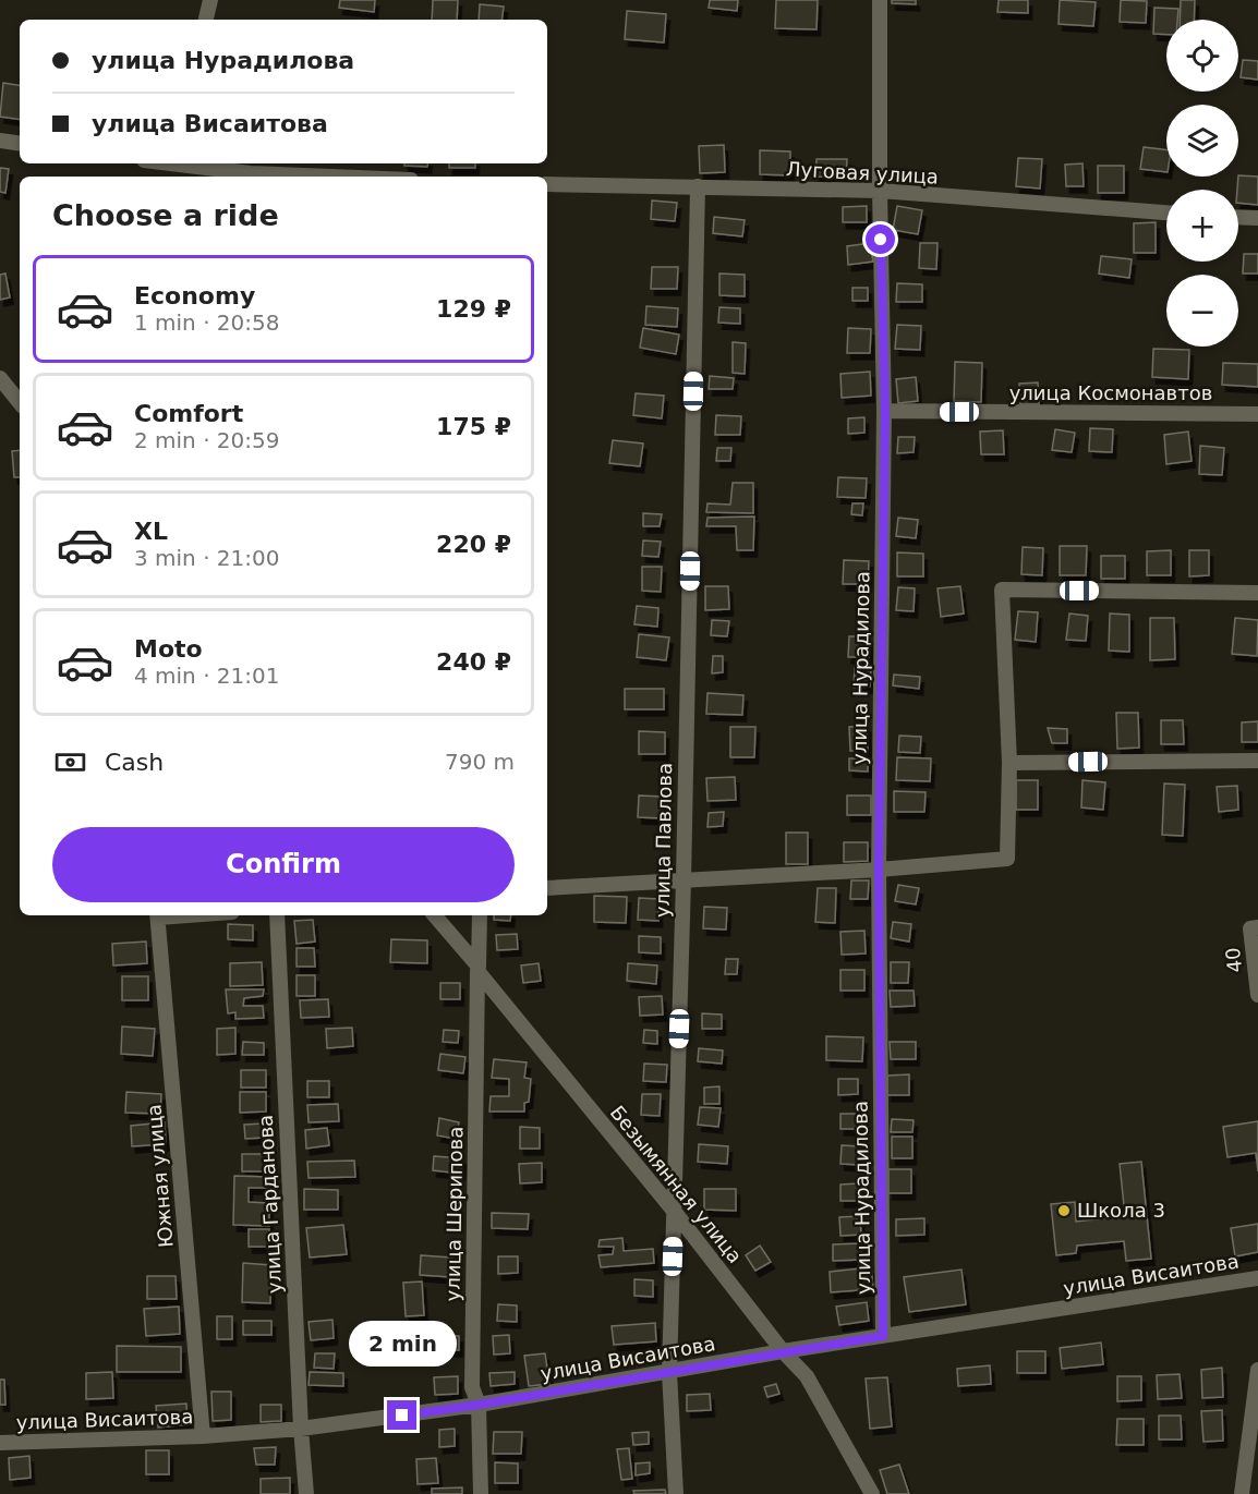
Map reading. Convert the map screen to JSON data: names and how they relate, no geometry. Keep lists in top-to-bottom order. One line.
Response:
{"streets":{"street":["Луговая улица","улица Космонавтов","улица Нурадилова","улица Павлова","40","Южная улица","Безымянная улица","улица Гарданова","улица Шерипова","улица Висаитова"]},"crossings":[["Луговая улица","улица Нурадилова"],["Луговая улица","улица Павлова"],["улица Космонавтов","улица Нурадилова"],["улица Нурадилова","улица Висаитова"],["улица Павлова","Безымянная улица"],["улица Павлова","улица Висаитова"],["Южная улица","улица Висаитова"],["Безымянная улица","улица Шерипова"],["Безымянная улица","улица Висаитова"],["улица Гарданова","улица Висаитова"],["улица Шерипова","улица Висаитова"]],"places":["Школа 3"],"page":{"map_buttons":["+","−"],"banner":["улица Нурадилова","улица Висаитова"],"heading":"Choose a ride","list":[{"name":"Economy","note":"1 min · 20:58","value":"129 ₽"},{"name":"Comfort","note":"2 min · 20:59","value":"175 ₽"},{"name":"XL","note":"3 min · 21:00","value":"220 ₽"},{"name":"Moto","note":"4 min · 21:01","value":"240 ₽"}],"pay":["Cash","790 m"],"buttons":"Confirm","bubble":"2 min"}}
